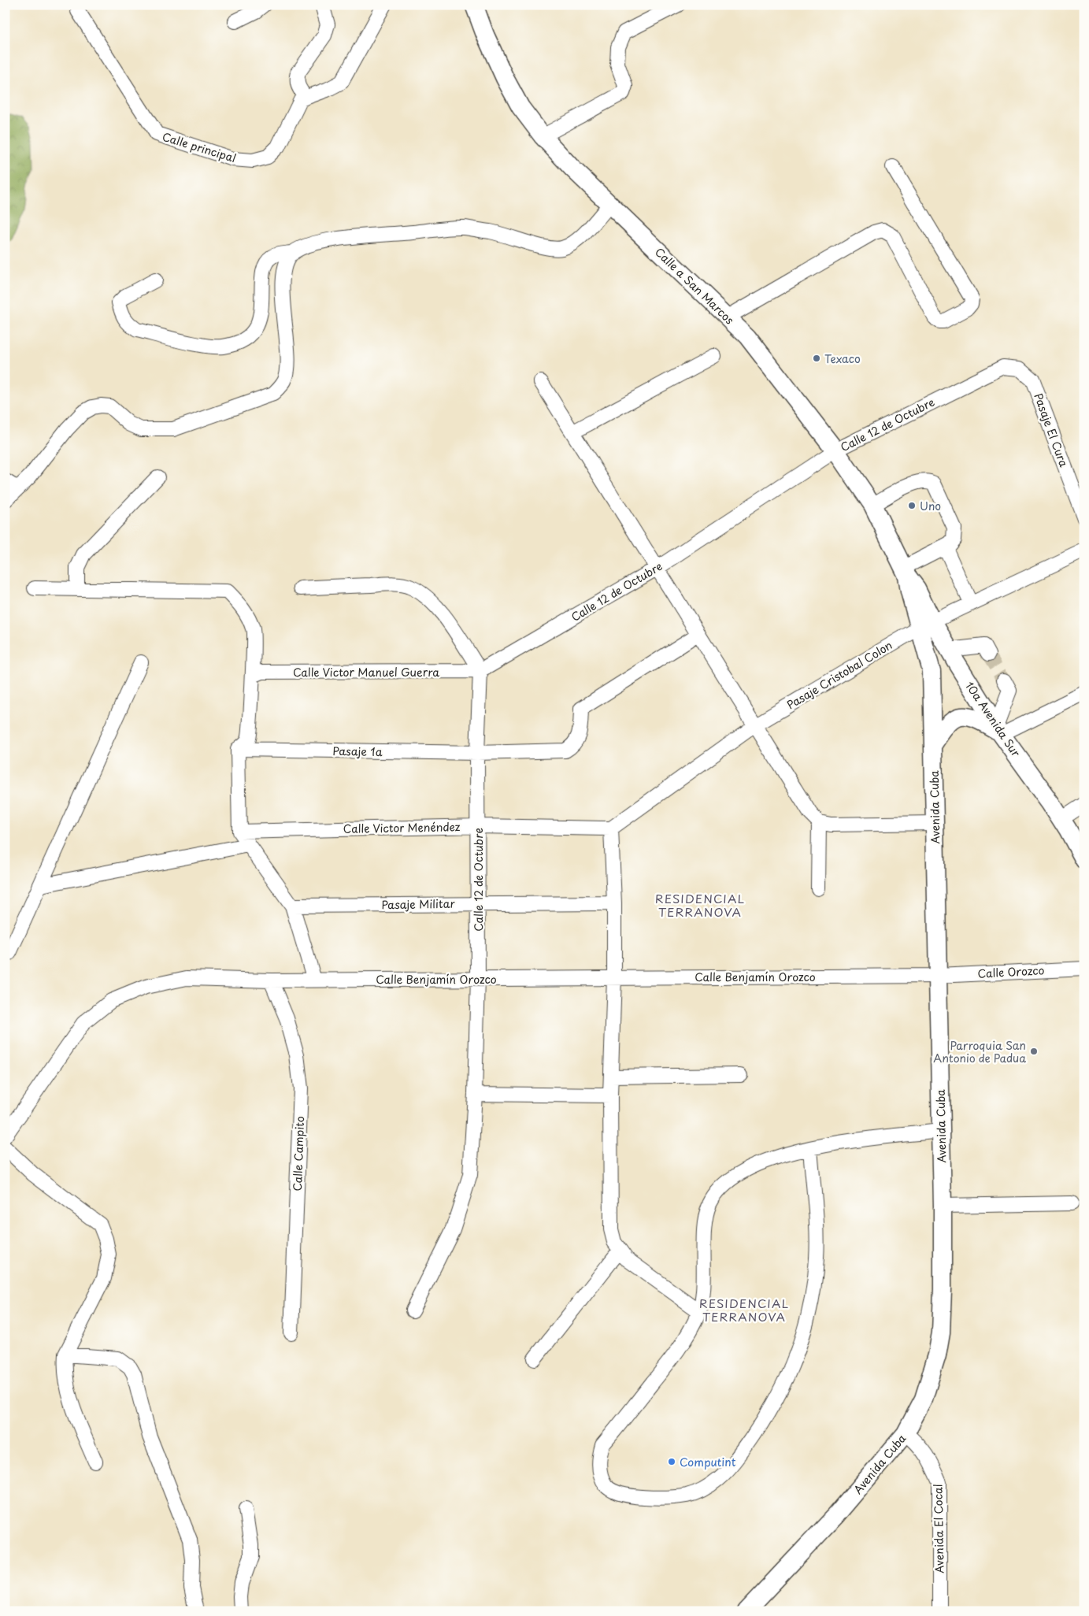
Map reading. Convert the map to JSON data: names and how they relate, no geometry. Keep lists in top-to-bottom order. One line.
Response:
{"streets":{"main road":["Calle a San Marcos","10a Avenida Sur","Avenida Cuba"],"street":["Calle principal","Calle 12 de Octubre","Pasaje El Cura","Calle Victor Manuel Guerra","Pasaje Cristobal Colon","Pasaje 1a","Calle Victor Menéndez","Pasaje Militar","Calle Orozco","Calle Benjamín Orozco","Calle Campito","Avenida El Cocal"]},"crossings":[["Calle a San Marcos","Calle 12 de Octubre"],["Calle a San Marcos","Avenida Cuba"],["Calle 12 de Octubre","Pasaje El Cura"],["Calle 12 de Octubre","Calle Victor Manuel Guerra"],["Calle 12 de Octubre","Pasaje 1a"],["Calle 12 de Octubre","Calle Victor Menéndez"],["Calle 12 de Octubre","Pasaje Militar"],["Calle 12 de Octubre","Calle Benjamín Orozco"],["Pasaje Cristobal Colon","10a Avenida Sur"],["Pasaje Cristobal Colon","Avenida Cuba"],["Pasaje Cristobal Colon","Calle Victor Menéndez"],["10a Avenida Sur","Avenida Cuba"],["Avenida Cuba","Calle Orozco"],["Avenida Cuba","Calle Benjamín Orozco"],["Avenida Cuba","Avenida El Cocal"],["Calle Orozco","Calle Benjamín Orozco"],["Calle Benjamín Orozco","Calle Campito"]],"districts":["RESIDENCIAL TERRANOVA","RESIDENCIAL TERRANOVA"],"places":["Texaco","Uno","Parroquia San Antonio de Padua","Computint"]}
